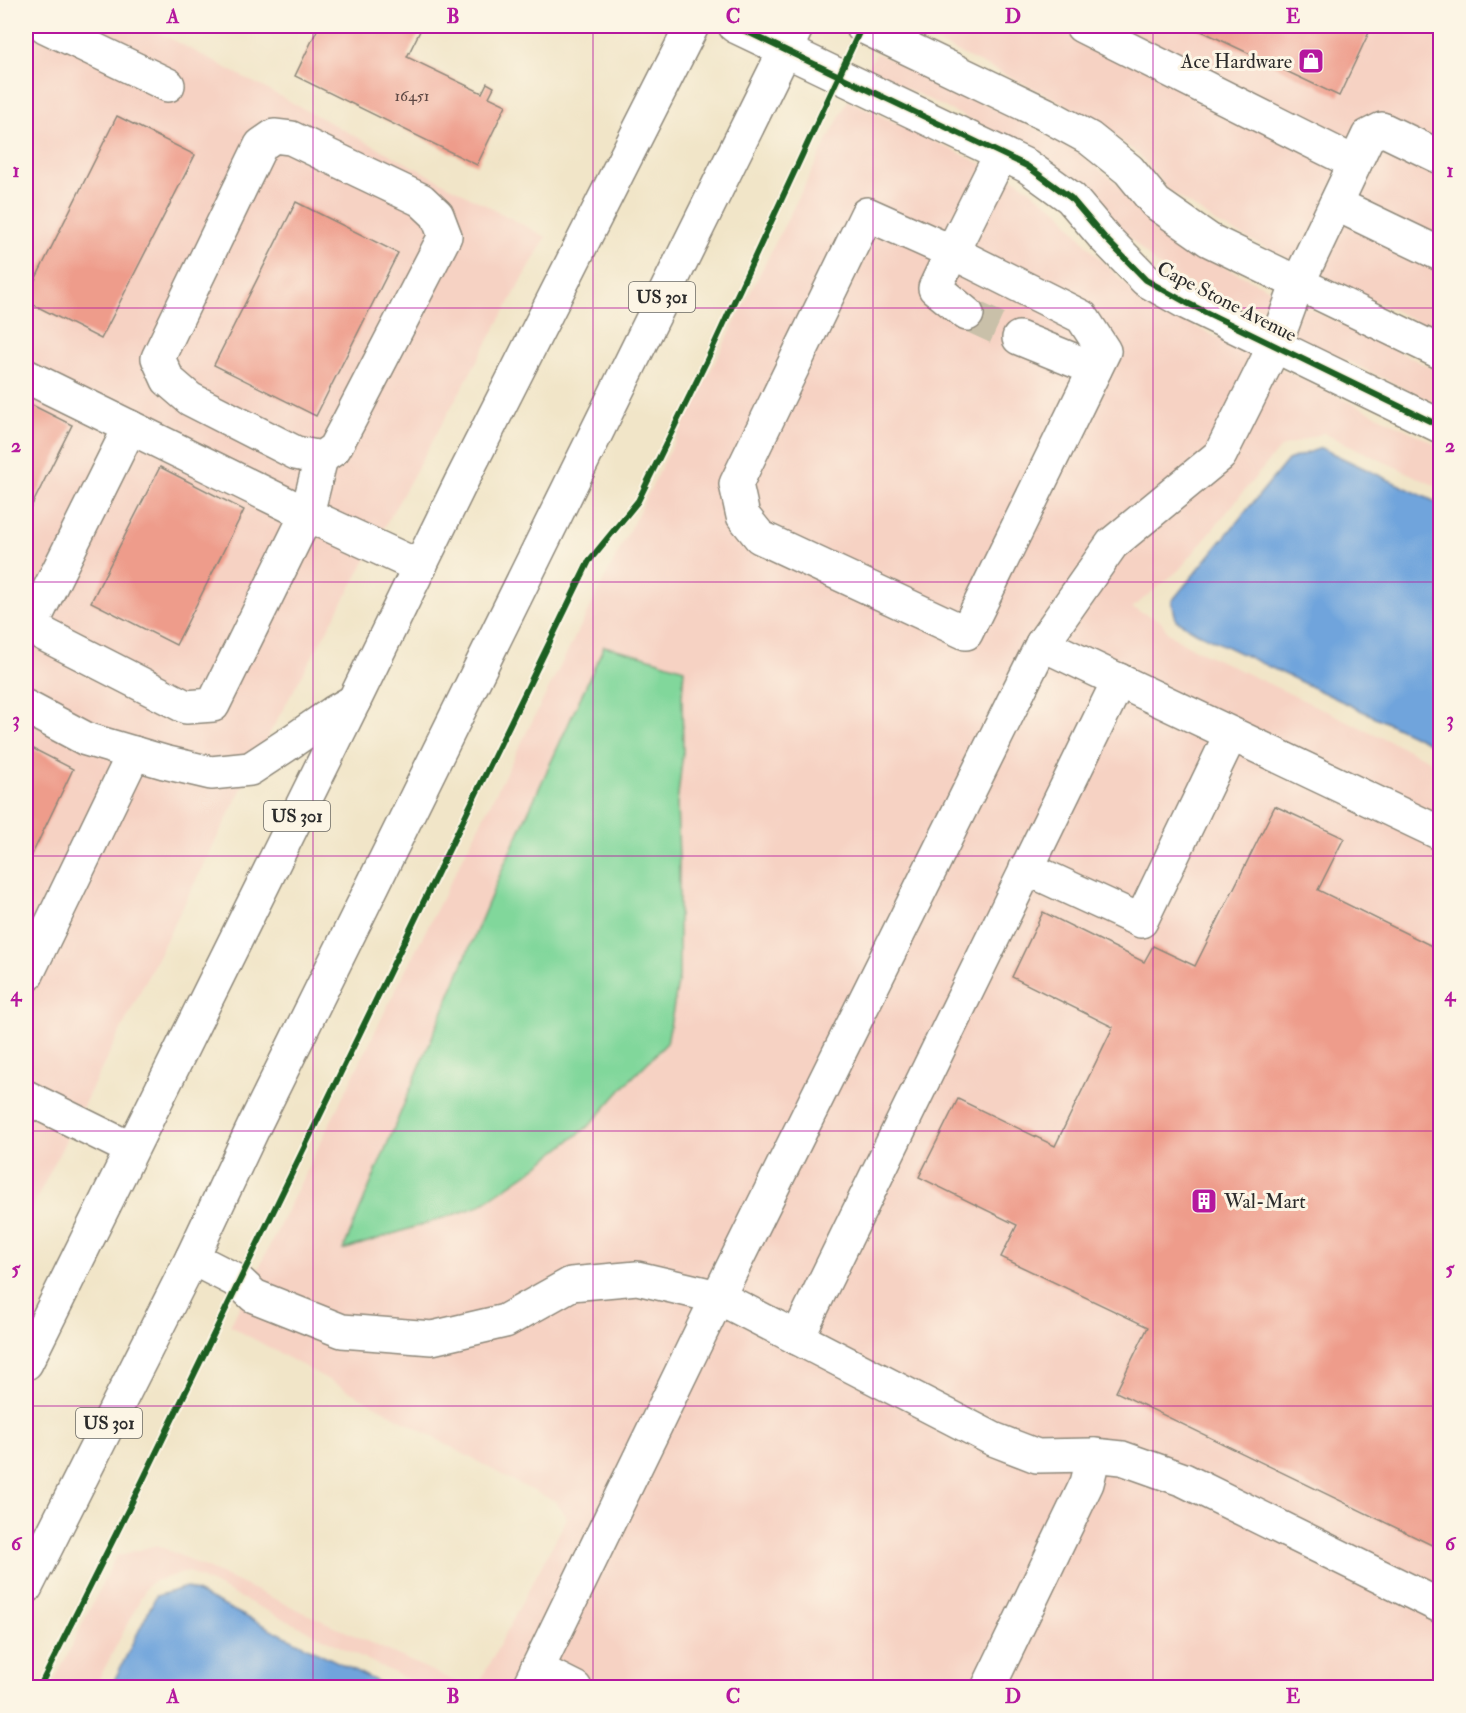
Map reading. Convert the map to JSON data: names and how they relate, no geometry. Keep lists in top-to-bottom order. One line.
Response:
{"streets":{"main road":["US 301","Cape Stone Avenue"]},"crossings":[["US 301","Cape Stone Avenue"]],"places":{"shop":["Ace Hardware"],"building":["Wal-Mart"]},"house_numbers":["16451"],"grid":{"columns":["A","B","C","D","E"],"rows":["1","2","3","4","5","6"]}}
